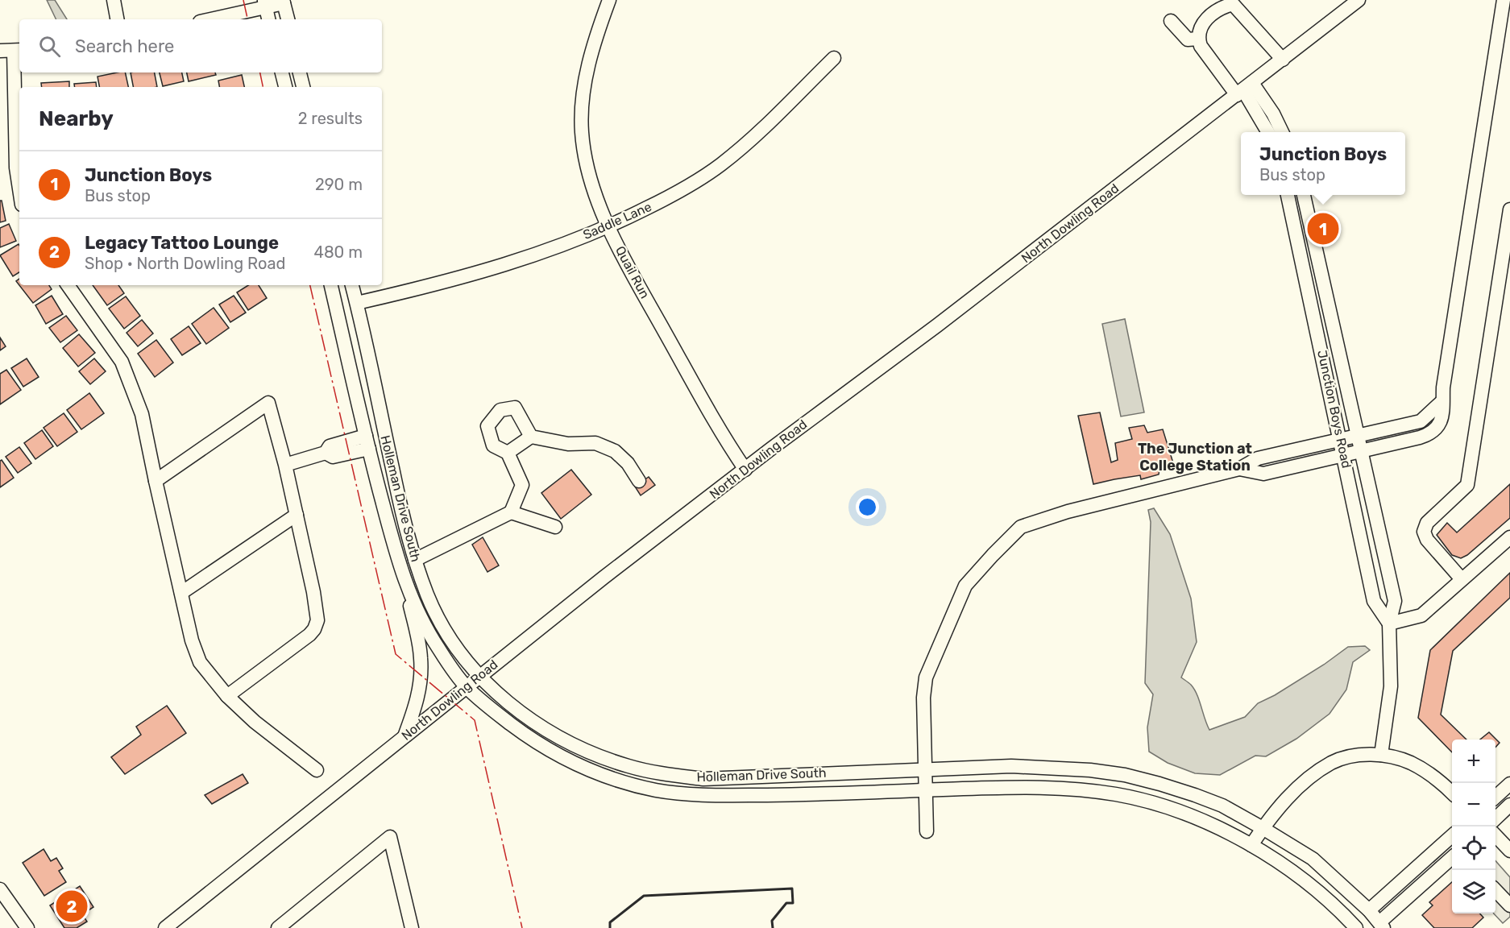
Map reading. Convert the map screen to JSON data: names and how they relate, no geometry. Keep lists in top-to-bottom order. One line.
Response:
{"streets":{"street":["Saddle Lane","North Dowling Road","Quail Run","Junction Boys Road","Holleman Drive South"]},"crossings":[["Saddle Lane","Quail Run"],["Saddle Lane","Holleman Drive South"],["North Dowling Road","Quail Run"],["North Dowling Road","Holleman Drive South"]],"districts":["The Junction at College Station"],"page":{"search":"Search here","heading":["Nearby","2 results"],"popup":["Junction Boys","Bus stop"],"list":[{"mark":"1","name":"Junction Boys","note":"Bus stop","value":"290 m"},{"mark":"2","name":"Legacy Tattoo Lounge","note":"Shop · North Dowling Road","value":"480 m"}],"pins":["1","2"],"map_buttons":["+","−"]}}
